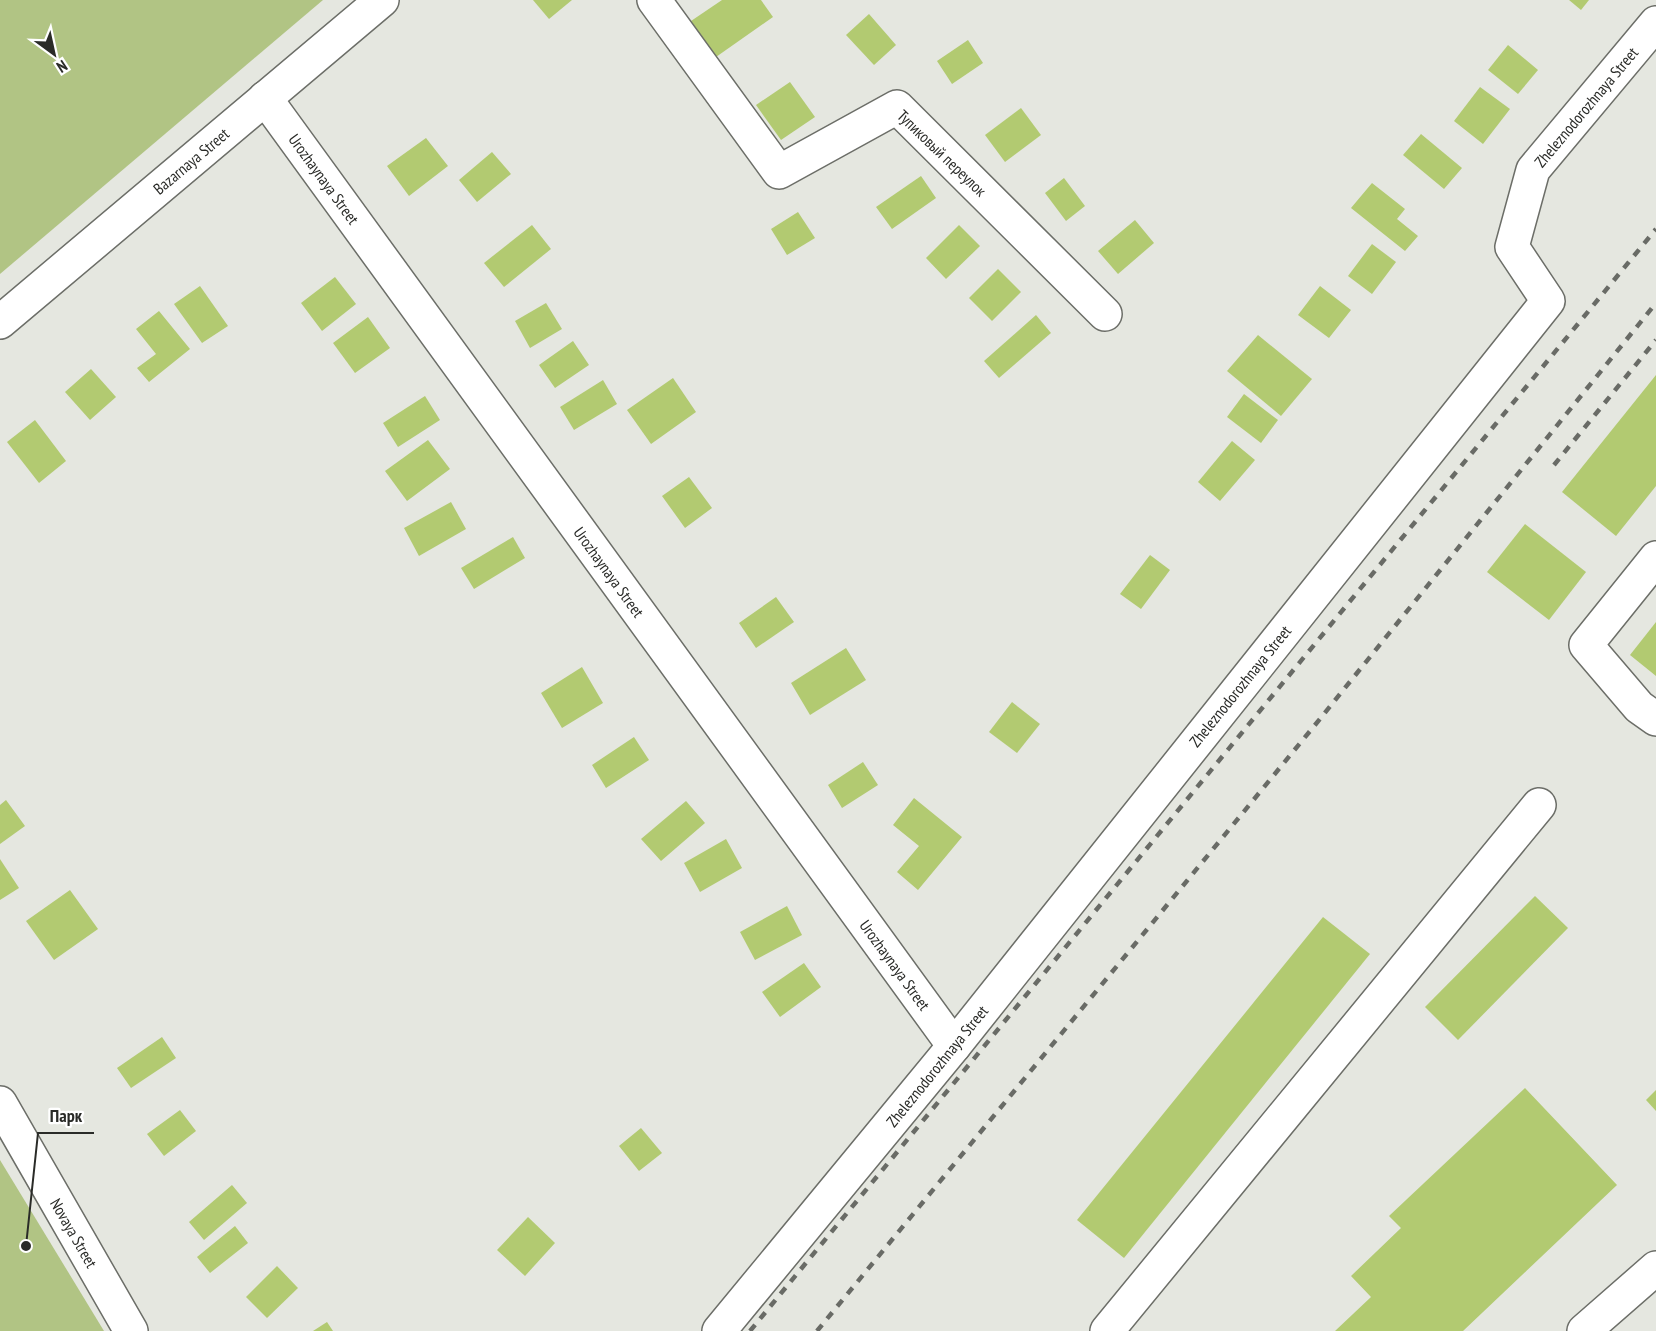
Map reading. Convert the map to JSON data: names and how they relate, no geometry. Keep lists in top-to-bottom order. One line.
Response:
{"streets":{"street":["Zheleznodorozhnaya Street","Тупиковый переулок","Bazarnaya Street","Urozhaynaya Street","Novaya Street"]},"crossings":[["Zheleznodorozhnaya Street","Urozhaynaya Street"],["Bazarnaya Street","Urozhaynaya Street"]],"places":["Парк"],"north":"bottom right"}
